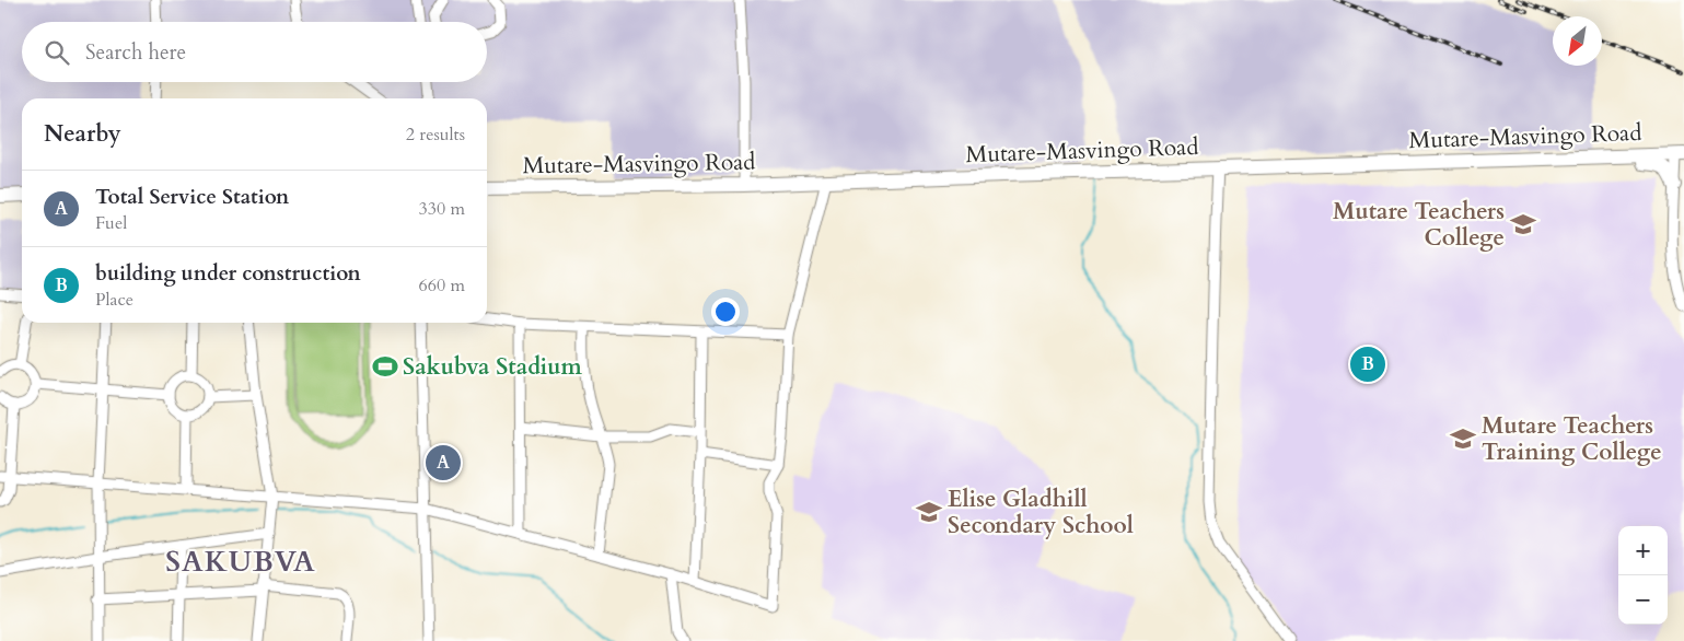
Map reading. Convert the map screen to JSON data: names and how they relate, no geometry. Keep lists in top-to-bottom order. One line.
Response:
{"streets":{"highway":["Mutare-Masvingo Road"]},"districts":["SAKUBVA"],"places":{"school or university":["Mutare Teachers College","Mutare Teachers Training College","Elise Gladhill Secondary School"],"sports":["Sakubva Stadium"]},"north":"bottom left","page":{"search":"Search here","heading":["Nearby","2 results"],"list":[{"mark":"A","name":"Total Service Station","note":"Fuel","value":"330 m"},{"mark":"B","name":"building under construction","note":"Place","value":"660 m"}],"pins":["B","A"],"map_buttons":["+","−"]}}
